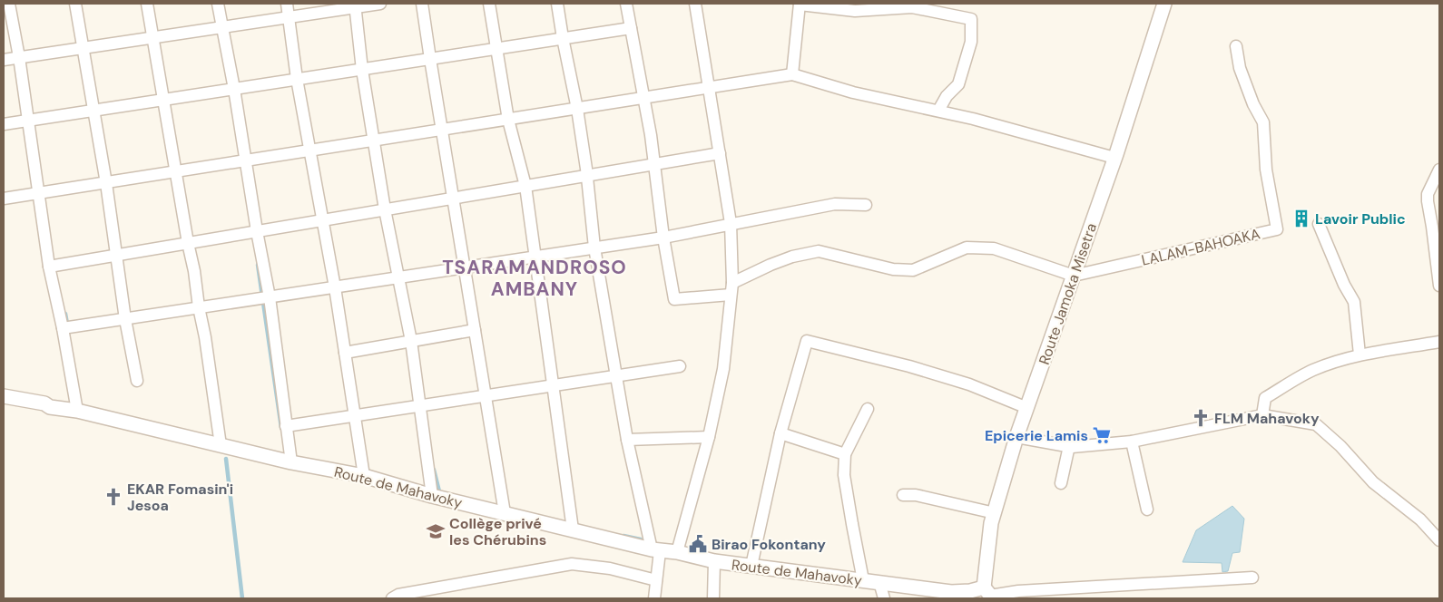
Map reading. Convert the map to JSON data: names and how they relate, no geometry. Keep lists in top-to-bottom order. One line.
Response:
{"streets":{"street":["LALAM-BAHOAKA","Route Jamoka Misetra","Route de Mahavoky"]},"crossings":[["LALAM-BAHOAKA","Route Jamoka Misetra"],["Route Jamoka Misetra","Route de Mahavoky"]],"districts":["TSARAMANDROSO AMBANY"],"places":{"building":["Lavoir Public"],"church":["FLM Mahavoky","EKAR Fomasin'i Jesoa"],"supermarket":["Epicerie Lamis"],"school or university":["Collège privé les Chérubins"],"public building":["Birao Fokontany"]}}
